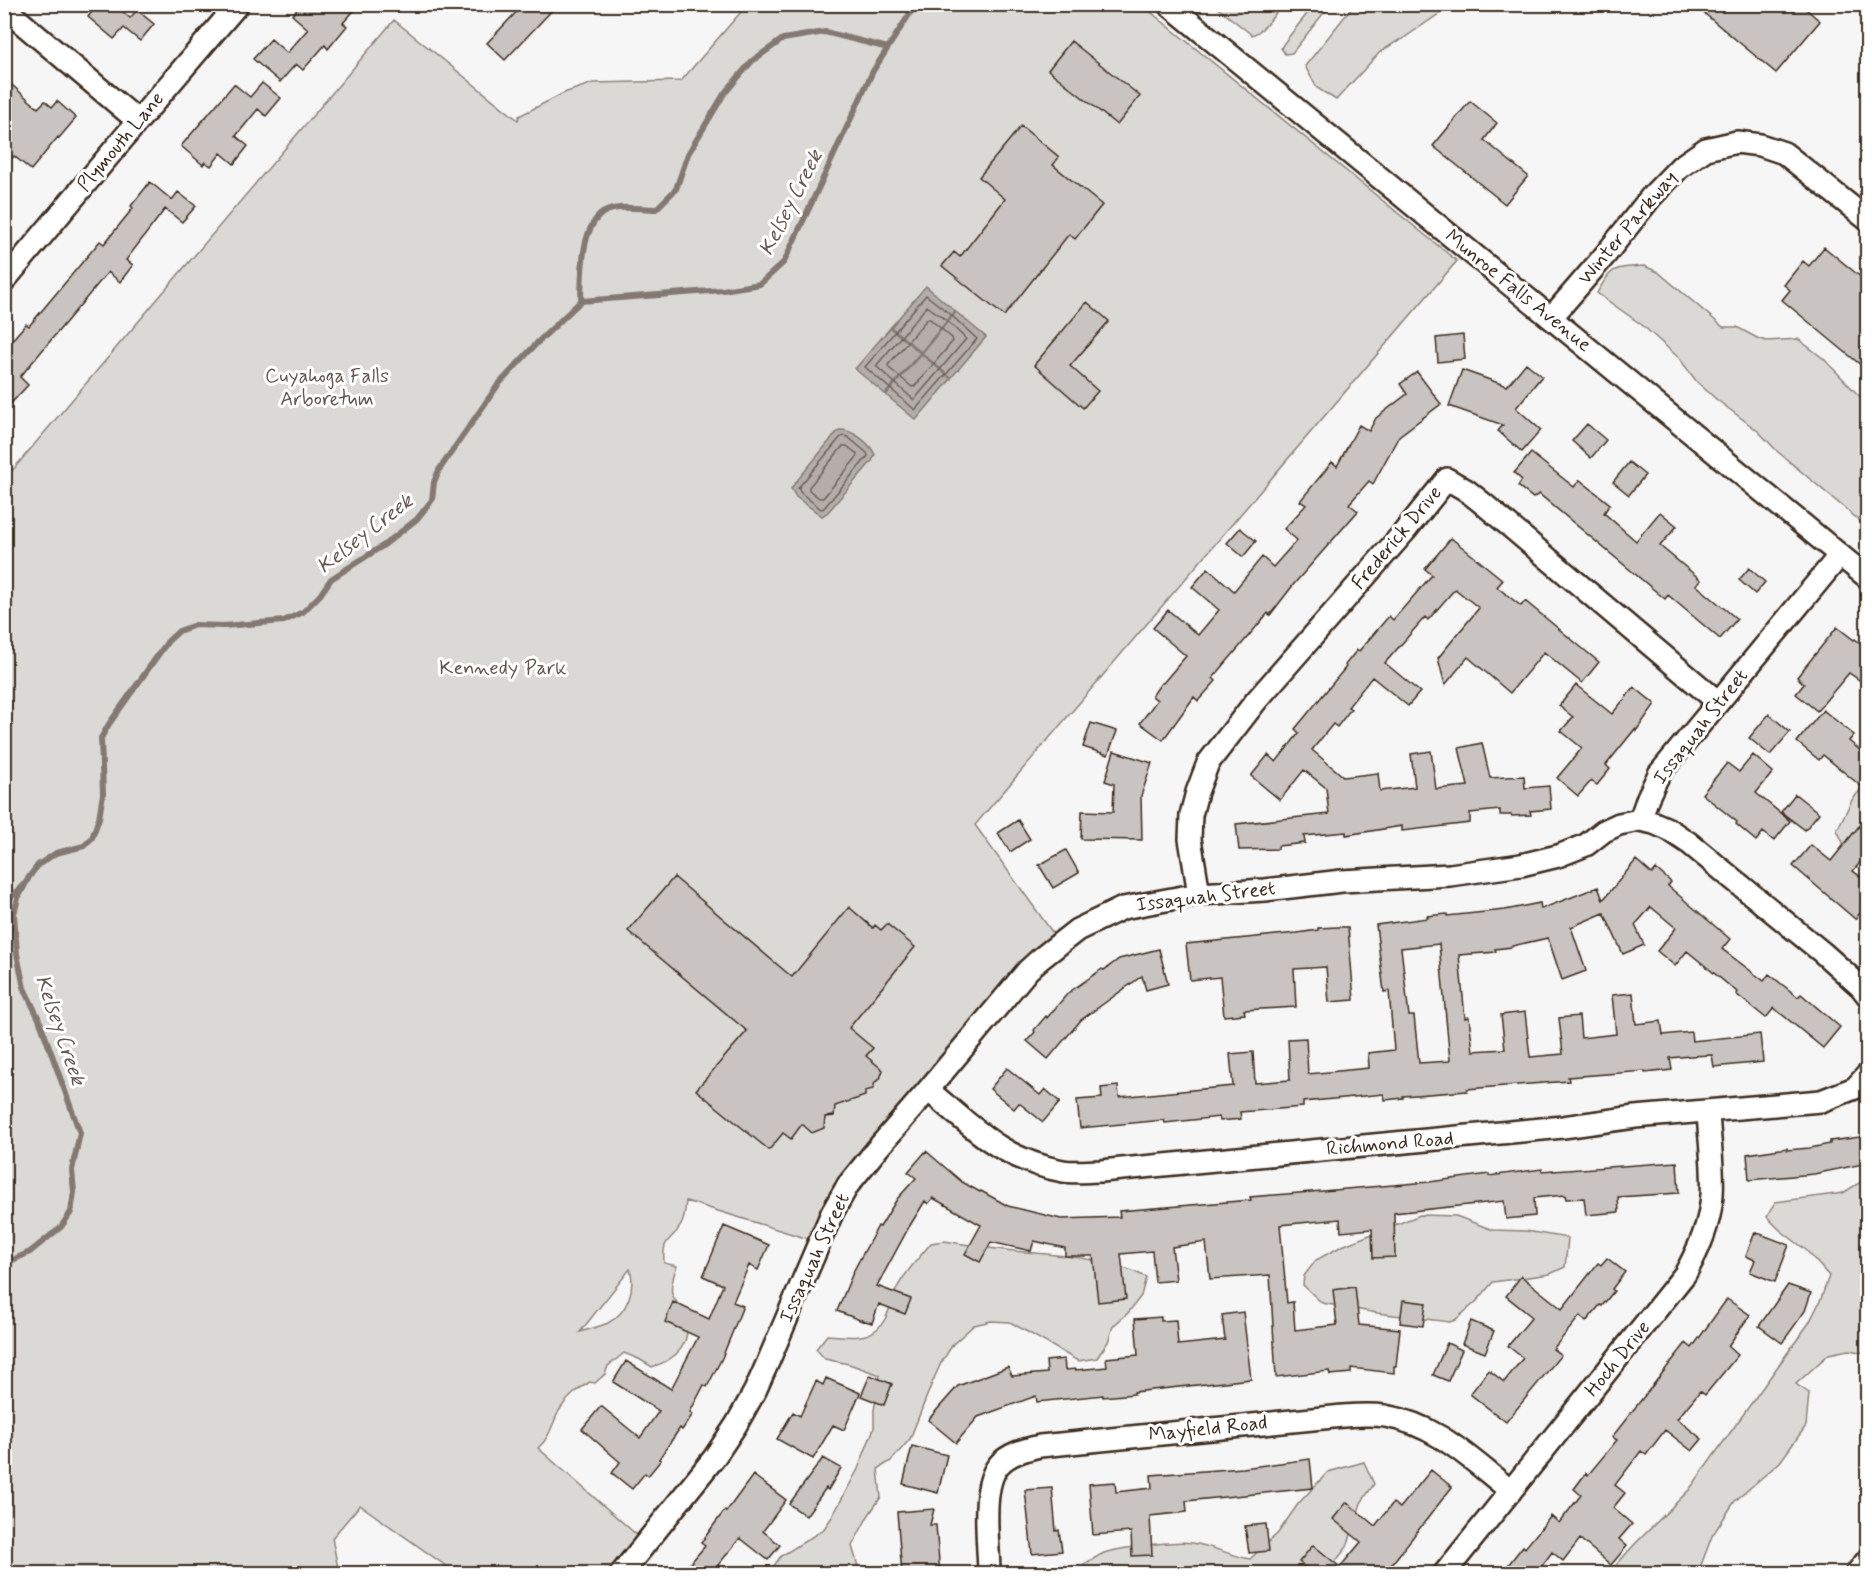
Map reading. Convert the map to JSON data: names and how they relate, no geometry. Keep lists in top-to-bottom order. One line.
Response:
{"streets":{"street":["Plymouth Lane","Winter Parkway","Munroe Falls Avenue","Frederick Drive","Issaquah Street","Richmond Road","Hoch Drive","Mayfield Road"]},"crossings":[["Winter Parkway","Munroe Falls Avenue"],["Munroe Falls Avenue","Issaquah Street"],["Frederick Drive","Issaquah Street"],["Issaquah Street","Richmond Road"],["Richmond Road","Hoch Drive"],["Hoch Drive","Mayfield Road"]],"water":["Kelsey Creek"],"parks":["Cuyahoga Falls Arboretum","Kennedy Park"]}
